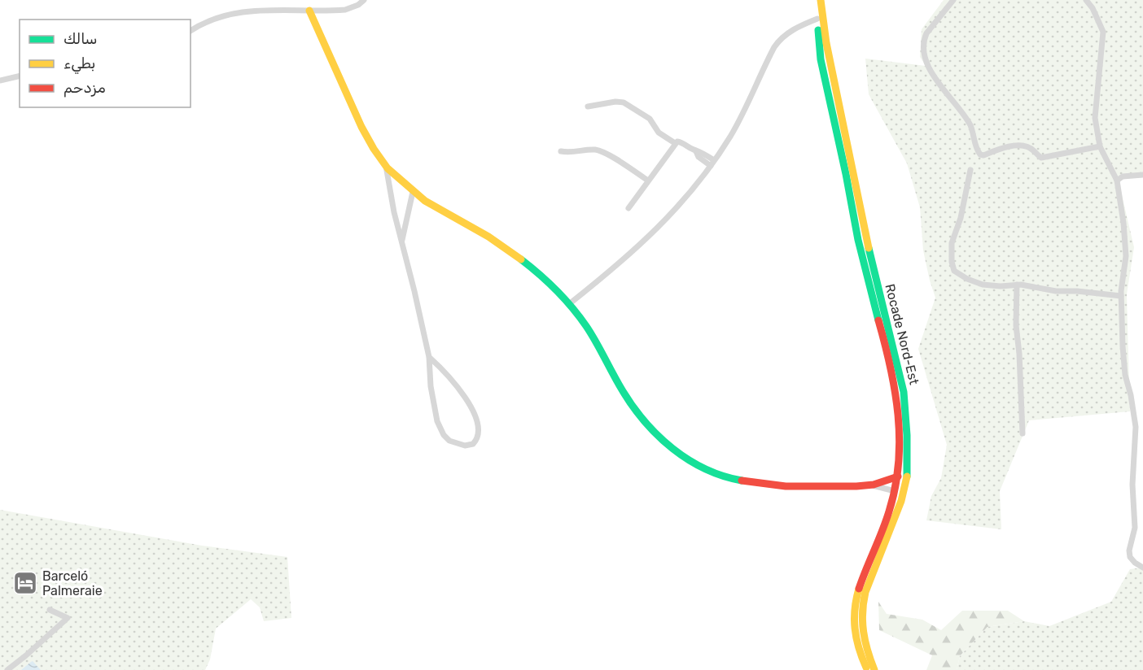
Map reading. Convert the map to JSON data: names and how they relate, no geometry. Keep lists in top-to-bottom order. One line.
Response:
{"streets":{"main road":["Rocade Nord-Est"]},"places":{"hotel":["Barceló Palmeraie"]},"legend":["سالك","بطيء","مزدحم"]}
